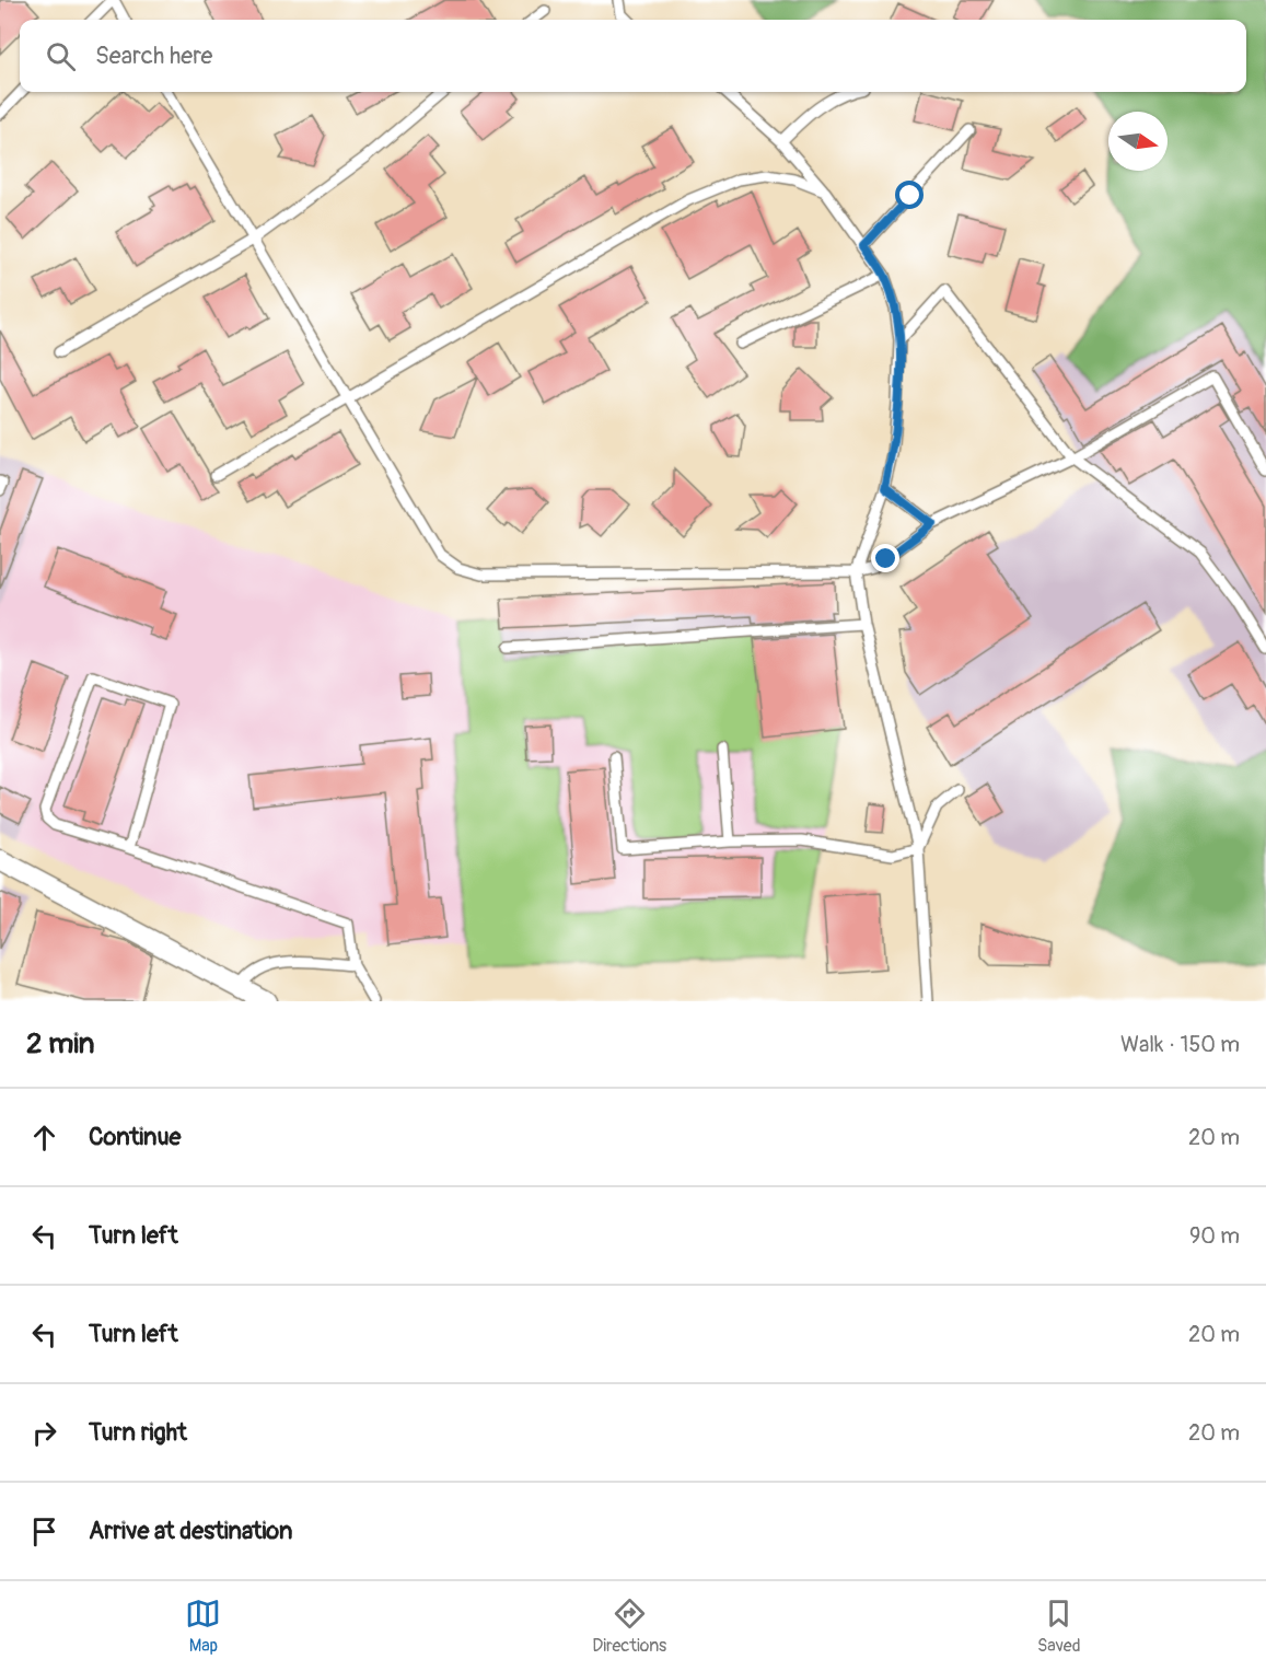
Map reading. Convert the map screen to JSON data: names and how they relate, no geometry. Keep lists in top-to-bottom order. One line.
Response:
{"north":"right","page":{"search":"Search here","heading":["2 min","Walk · 150 m"],"list":[["Continue","20 m"],["Turn left","90 m"],["Turn left","20 m"],["Turn right","20 m"],"Arrive at destination"],"nav":["Map","Directions","Saved"]}}
